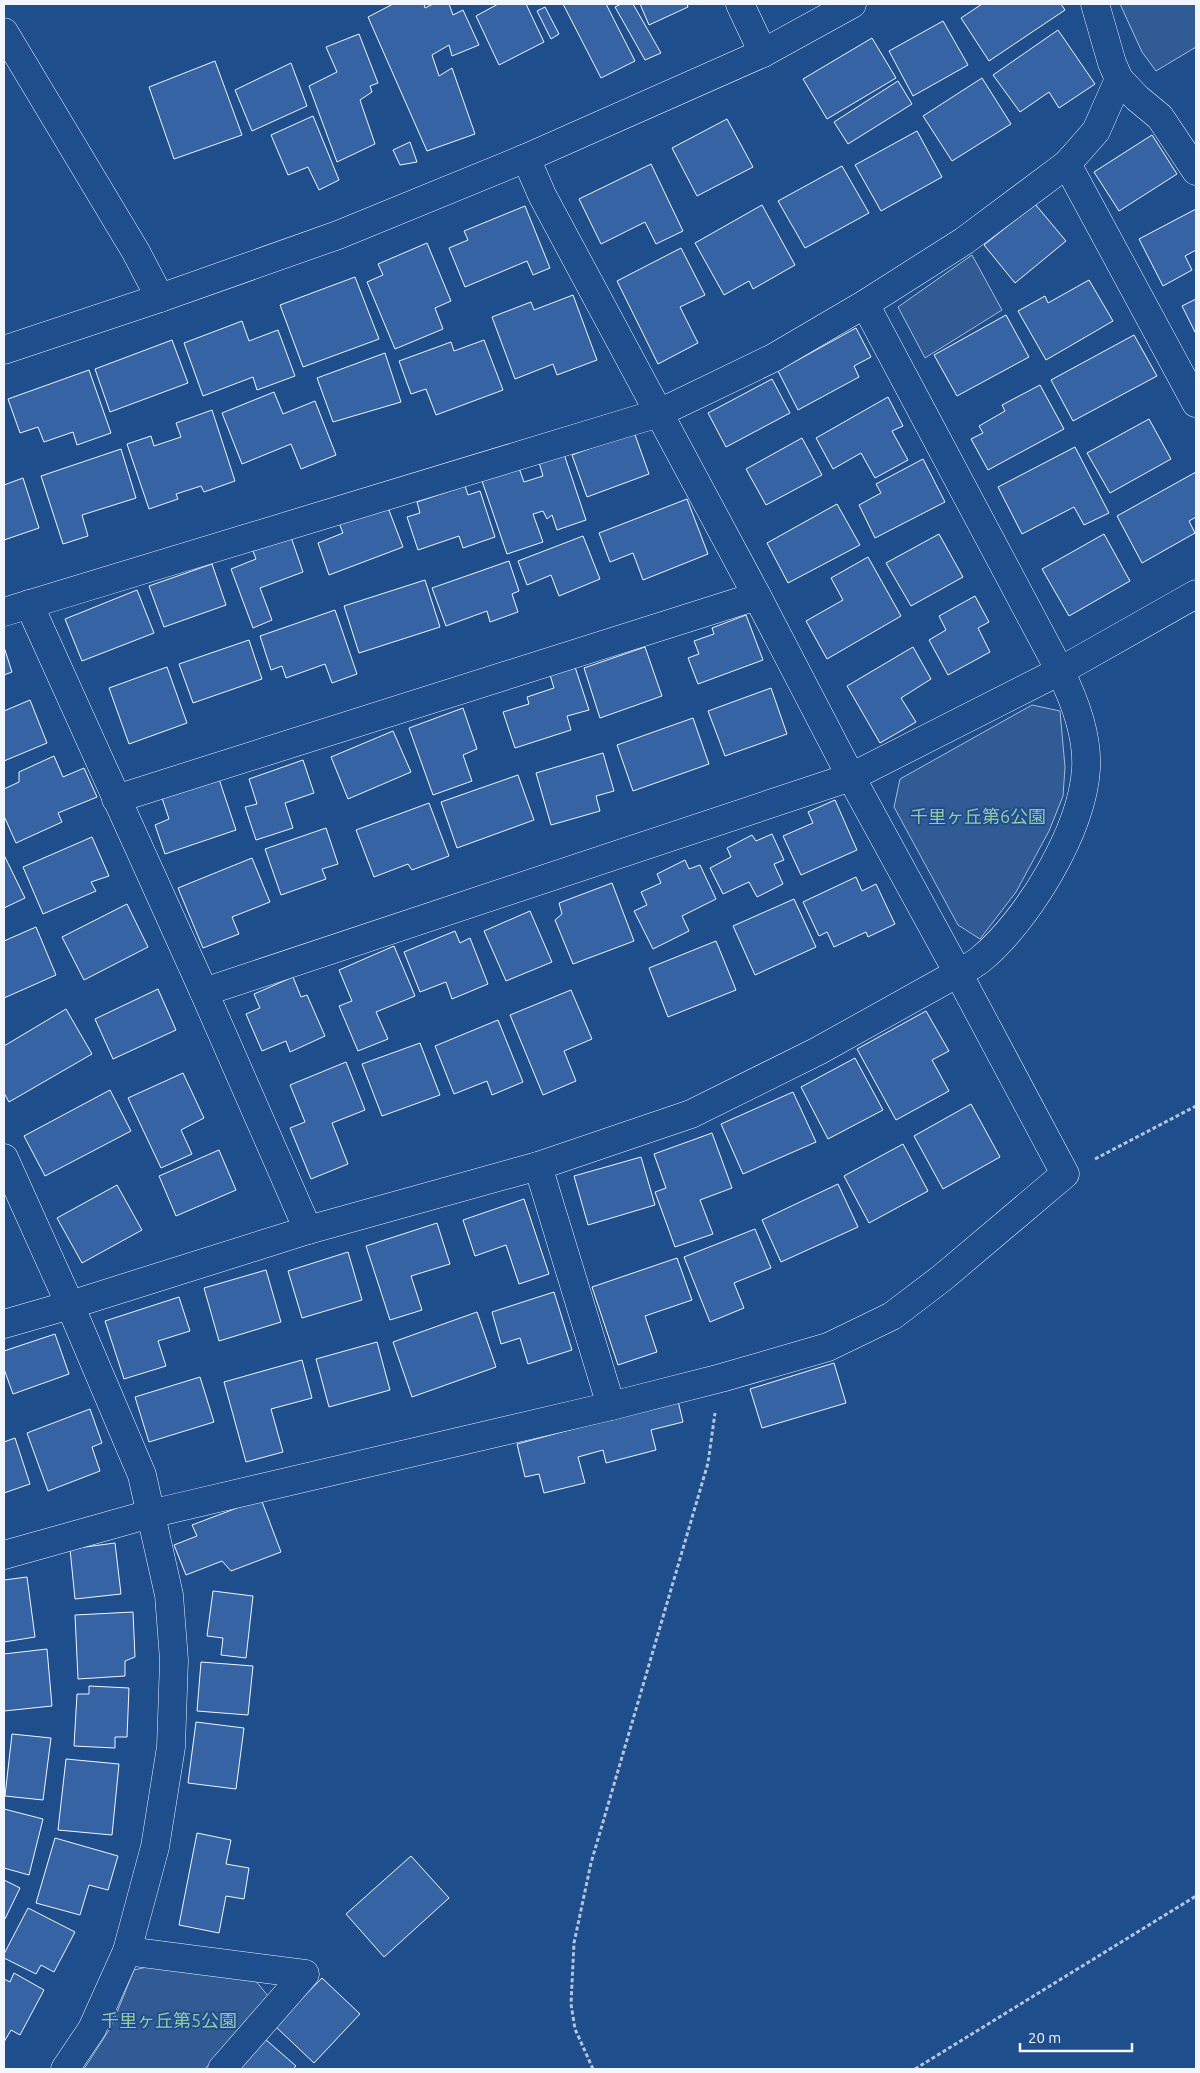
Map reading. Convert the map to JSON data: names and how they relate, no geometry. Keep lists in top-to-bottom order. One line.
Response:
{"parks":["千里ヶ丘第6公園","千里ヶ丘第5公園"],"scale_bar":"20 m"}
